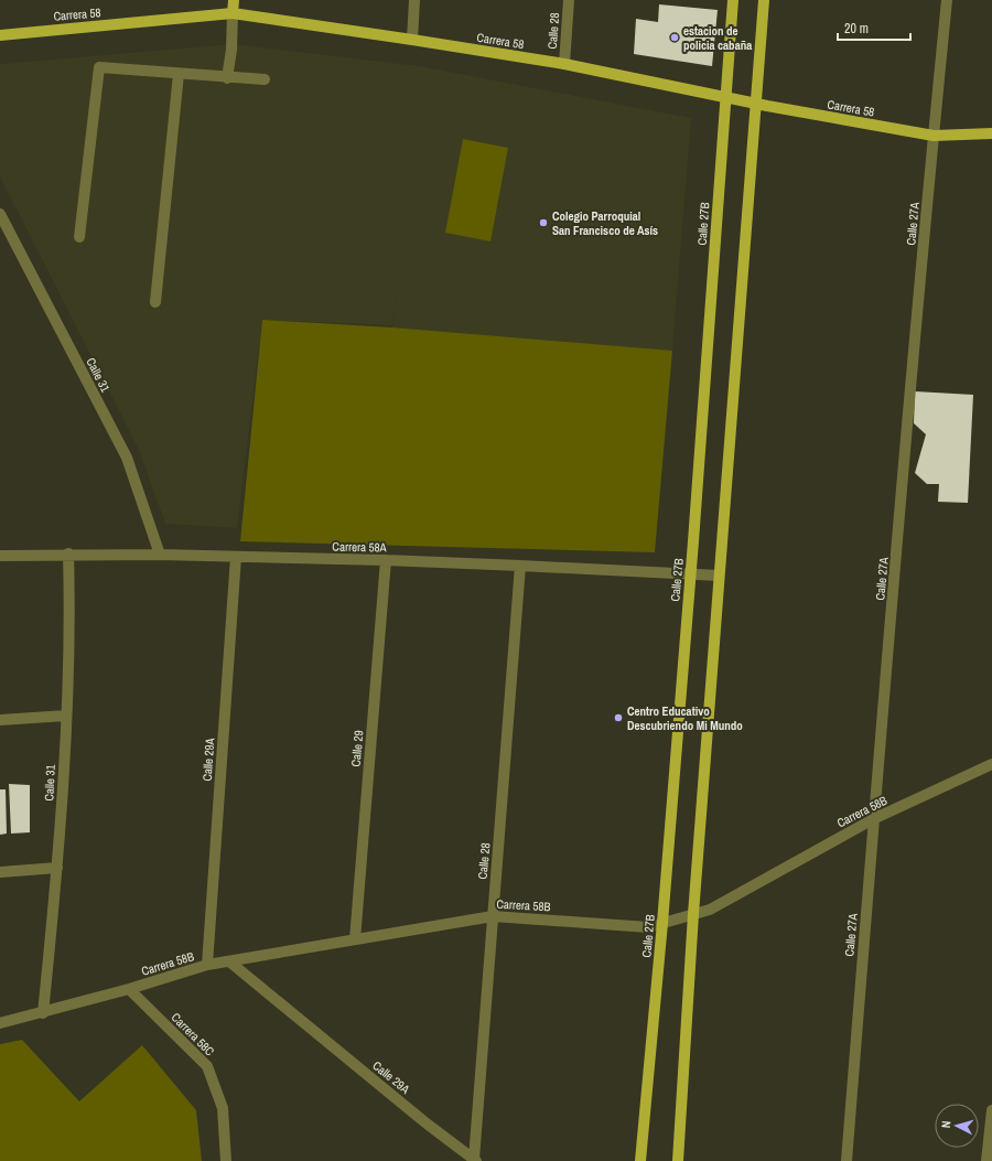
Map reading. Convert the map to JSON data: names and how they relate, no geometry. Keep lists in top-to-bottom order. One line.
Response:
{"streets":{"main road":["Carrera 58","Calle 27B"],"street":["Calle 28","Calle 27A","Calle 31","Carrera 58A","Calle 29","Calle 29A","Carrera 58B","Carrera 58C"]},"crossings":[["Carrera 58","Calle 28"],["Carrera 58","Calle 27B"],["Carrera 58","Calle 27A"],["Calle 28","Carrera 58A"],["Calle 28","Calle 29A"],["Calle 28","Carrera 58B"],["Calle 27B","Carrera 58A"],["Calle 27B","Carrera 58B"],["Calle 27A","Carrera 58B"],["Calle 31","Carrera 58A"],["Calle 31","Carrera 58B"],["Carrera 58A","Calle 29"],["Carrera 58A","Calle 29A"],["Calle 29","Carrera 58B"],["Calle 29A","Carrera 58B"],["Carrera 58B","Carrera 58C"]],"places":["estacion de policia cabaña","Colegio Parroquial San Francisco de Asís","Centro Educativo Descubriendo Mi Mundo"],"scale_bar":"20 m","north":"left"}
